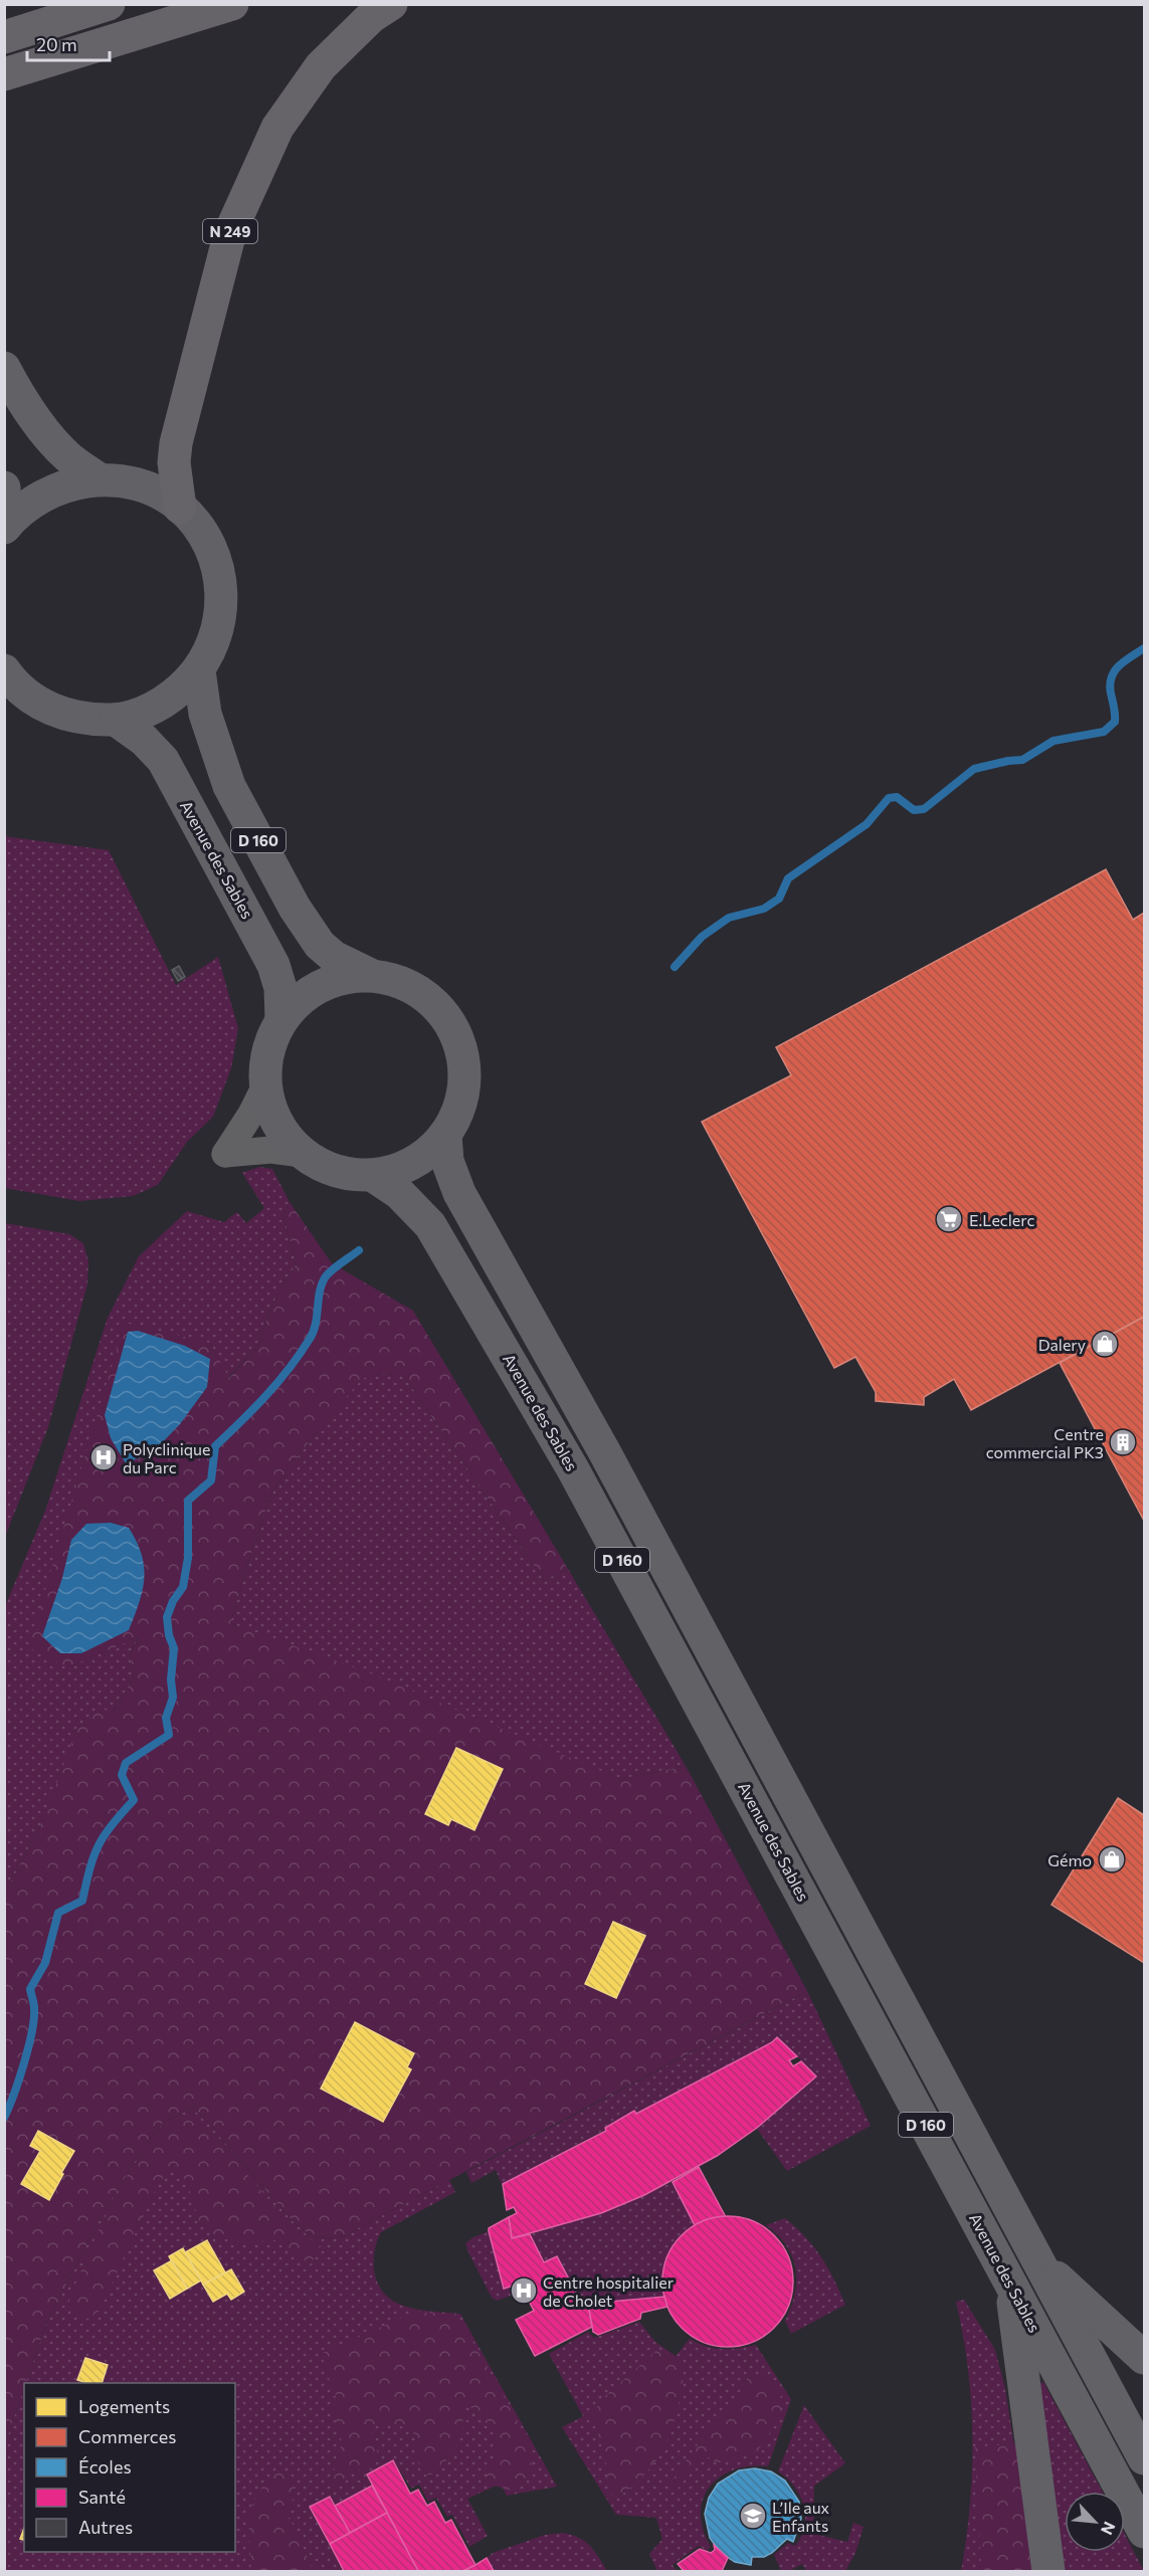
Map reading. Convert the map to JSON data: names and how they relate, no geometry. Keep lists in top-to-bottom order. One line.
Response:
{"streets":{"highway":["N 249"],"main road":["D 160","Avenue des Sables"]},"crossings":[["D 160","Avenue des Sables"]],"places":{"supermarket":["E.Leclerc"],"shop":["Dalery","Gémo"],"building":["Centre commercial PK3"],"hospital":["Polyclinique du Parc","Centre hospitalier de Cholet"],"school or university":["L’Ile aux Enfants"]},"legend":["Logements","Commerces","Écoles","Santé","Autres"],"scale_bar":"20 m","north":"bottom right"}
